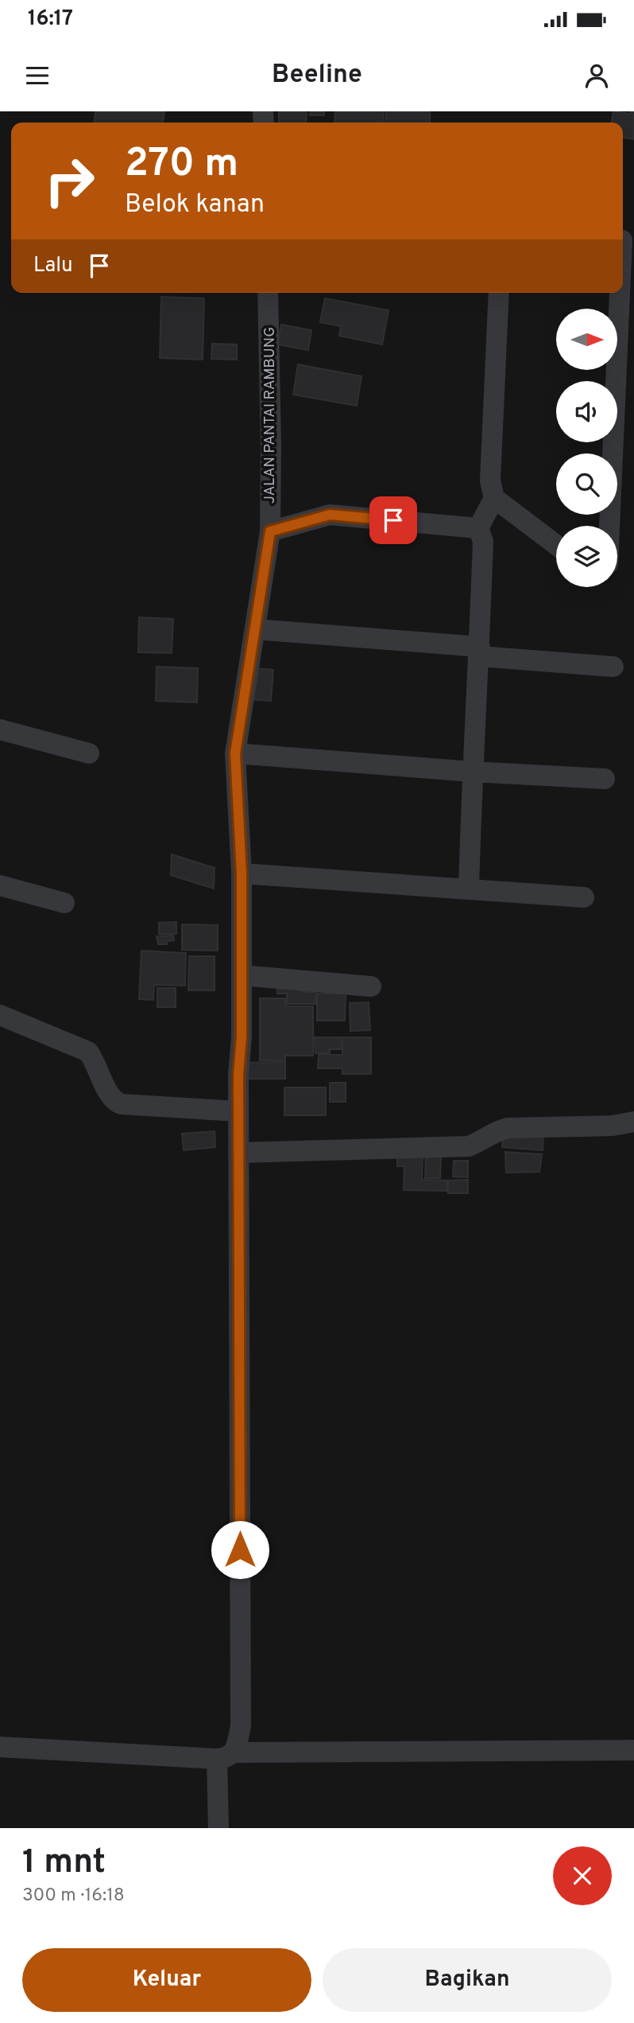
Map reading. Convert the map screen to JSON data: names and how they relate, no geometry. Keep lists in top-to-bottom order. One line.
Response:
{"streets":{"street":["JALAN PANTAI RAMBUNG"]},"north":"right","page":{"status":"16:17","header":"Beeline","turn":["270 m","Belok kanan"],"then":"Lalu","heading":["1 mnt","300 m · 16:18"],"buttons":["Keluar","Bagikan"]}}
